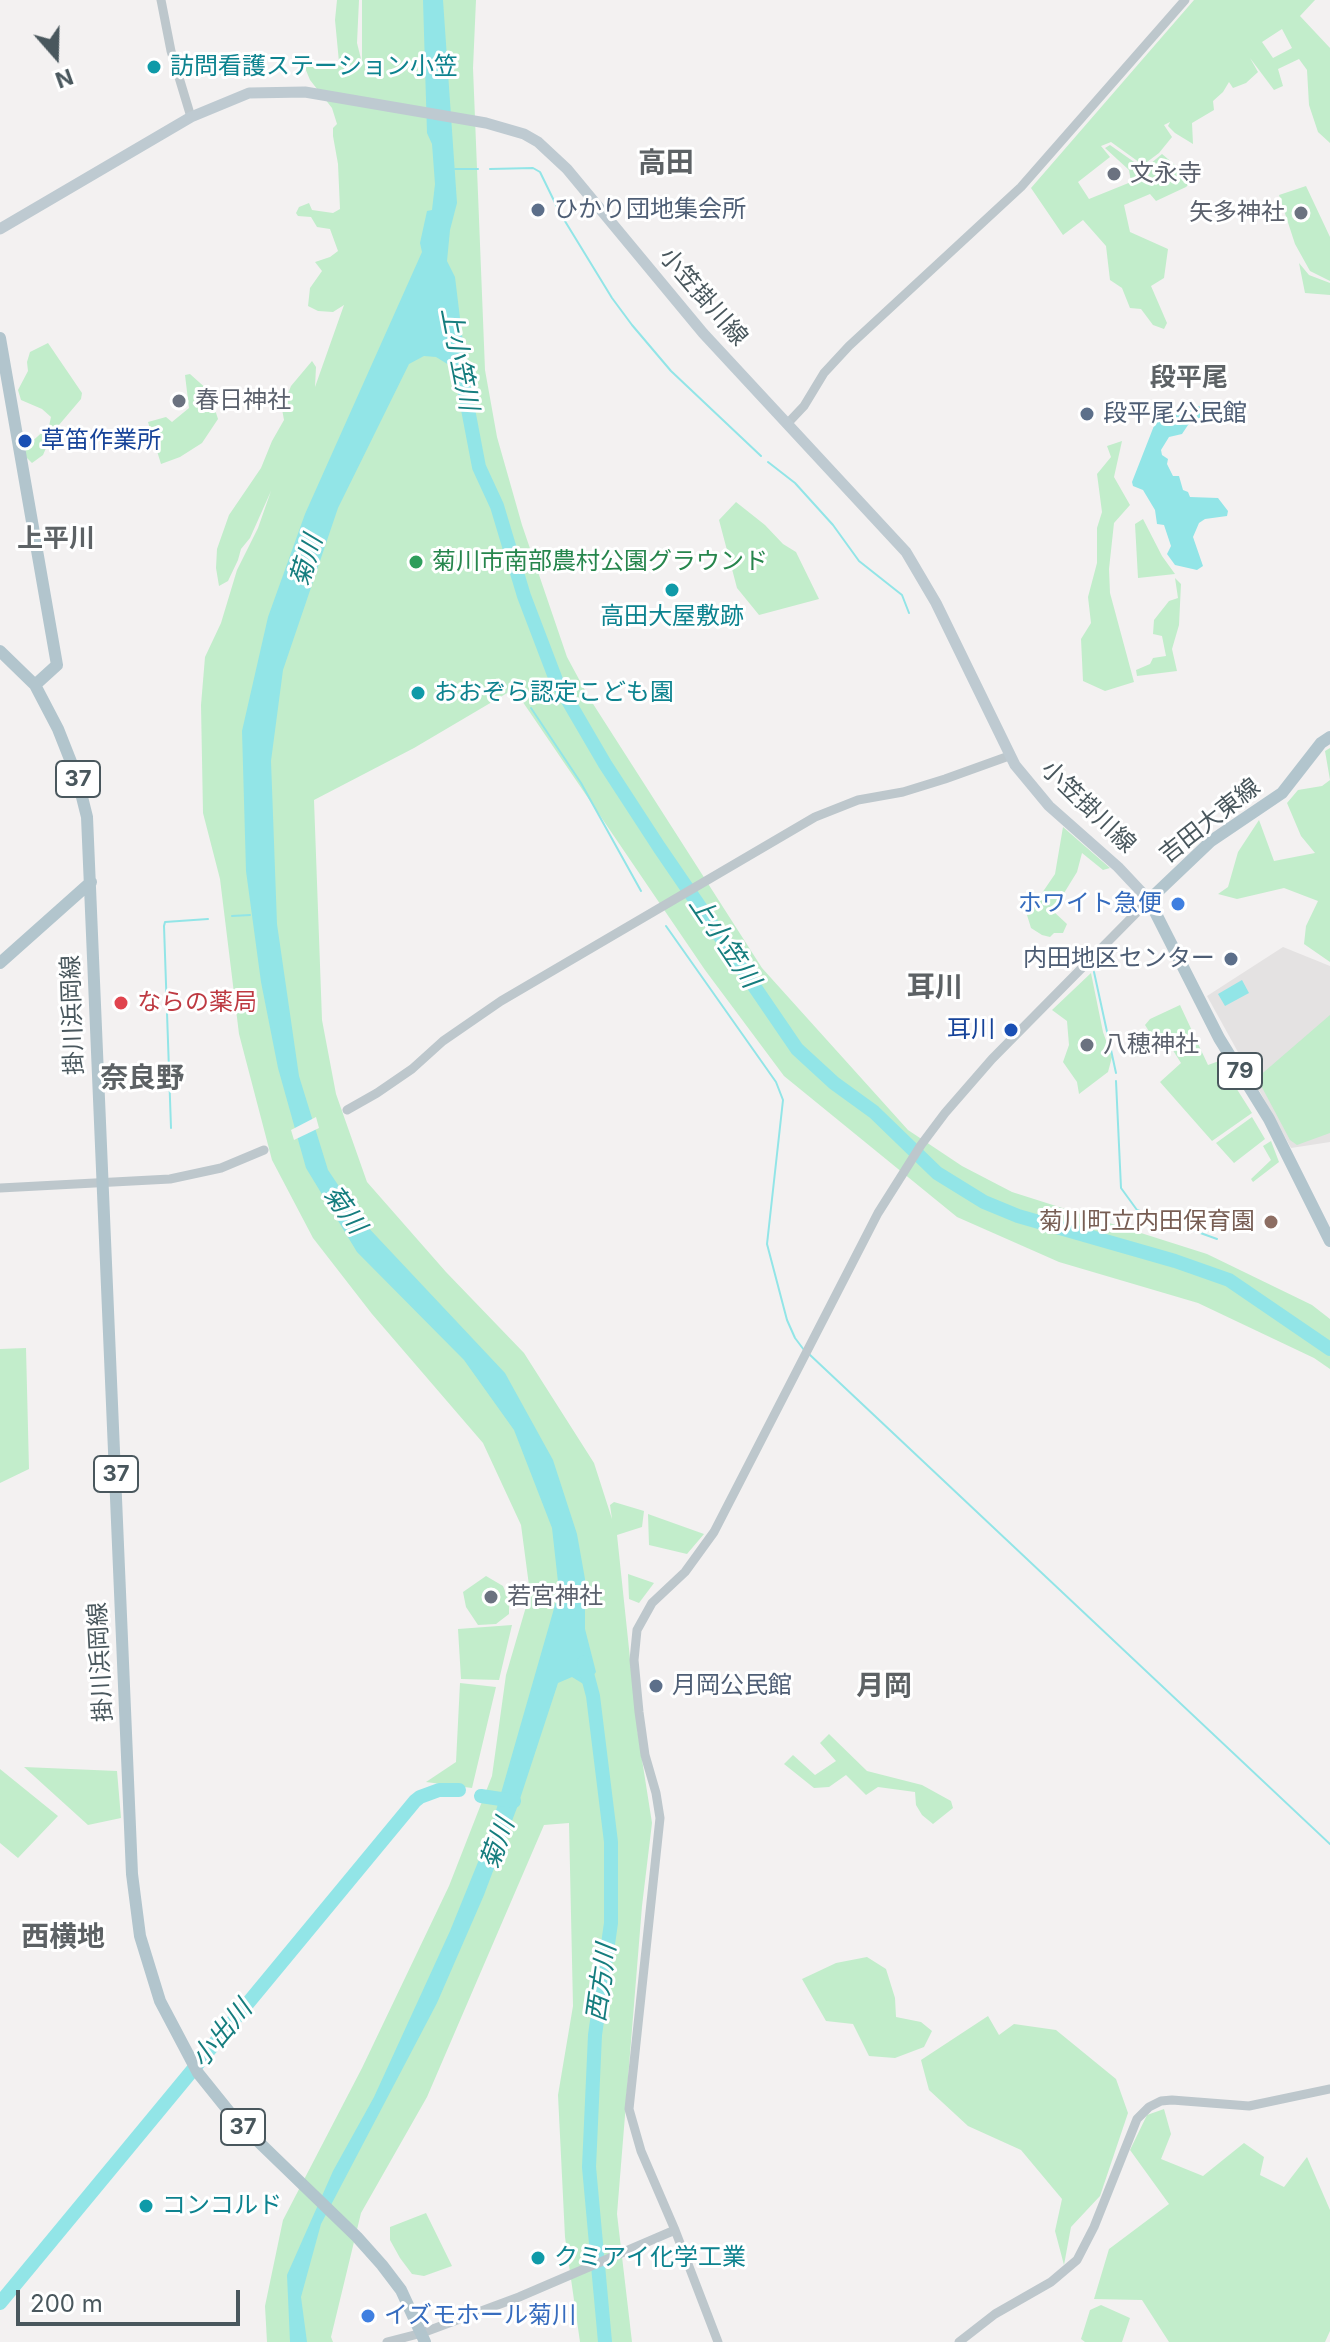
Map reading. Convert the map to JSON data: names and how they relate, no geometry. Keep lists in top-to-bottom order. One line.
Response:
{"streets":{"main road":["小笠掛川線","37","吉田大東線","掛川浜岡線","79"]},"crossings":[["小笠掛川線","吉田大東線"],["小笠掛川線","79"],["吉田大東線","79"]],"districts":["高田","段平尾","上平川","耳川","奈良野","月岡","西横地"],"water":["上小笠川","菊川","西方川","小出川"],"places":["訪問看護ステーション小笠","文永寺","ひかり団地集会所","矢多神社","春日神社","段平尾公民館","草笛作業所","菊川市南部農村公園グラウンド","高田大屋敷跡","おおぞら認定こども園","ホワイト急便","内田地区センター","ならの薬局","耳川","八穂神社","菊川町立内田保育園","若宮神社","月岡公民館","コンコルド","クミアイ化学工業","イズモホール菊川"],"scale_bar":"200 m","north":"bottom"}
